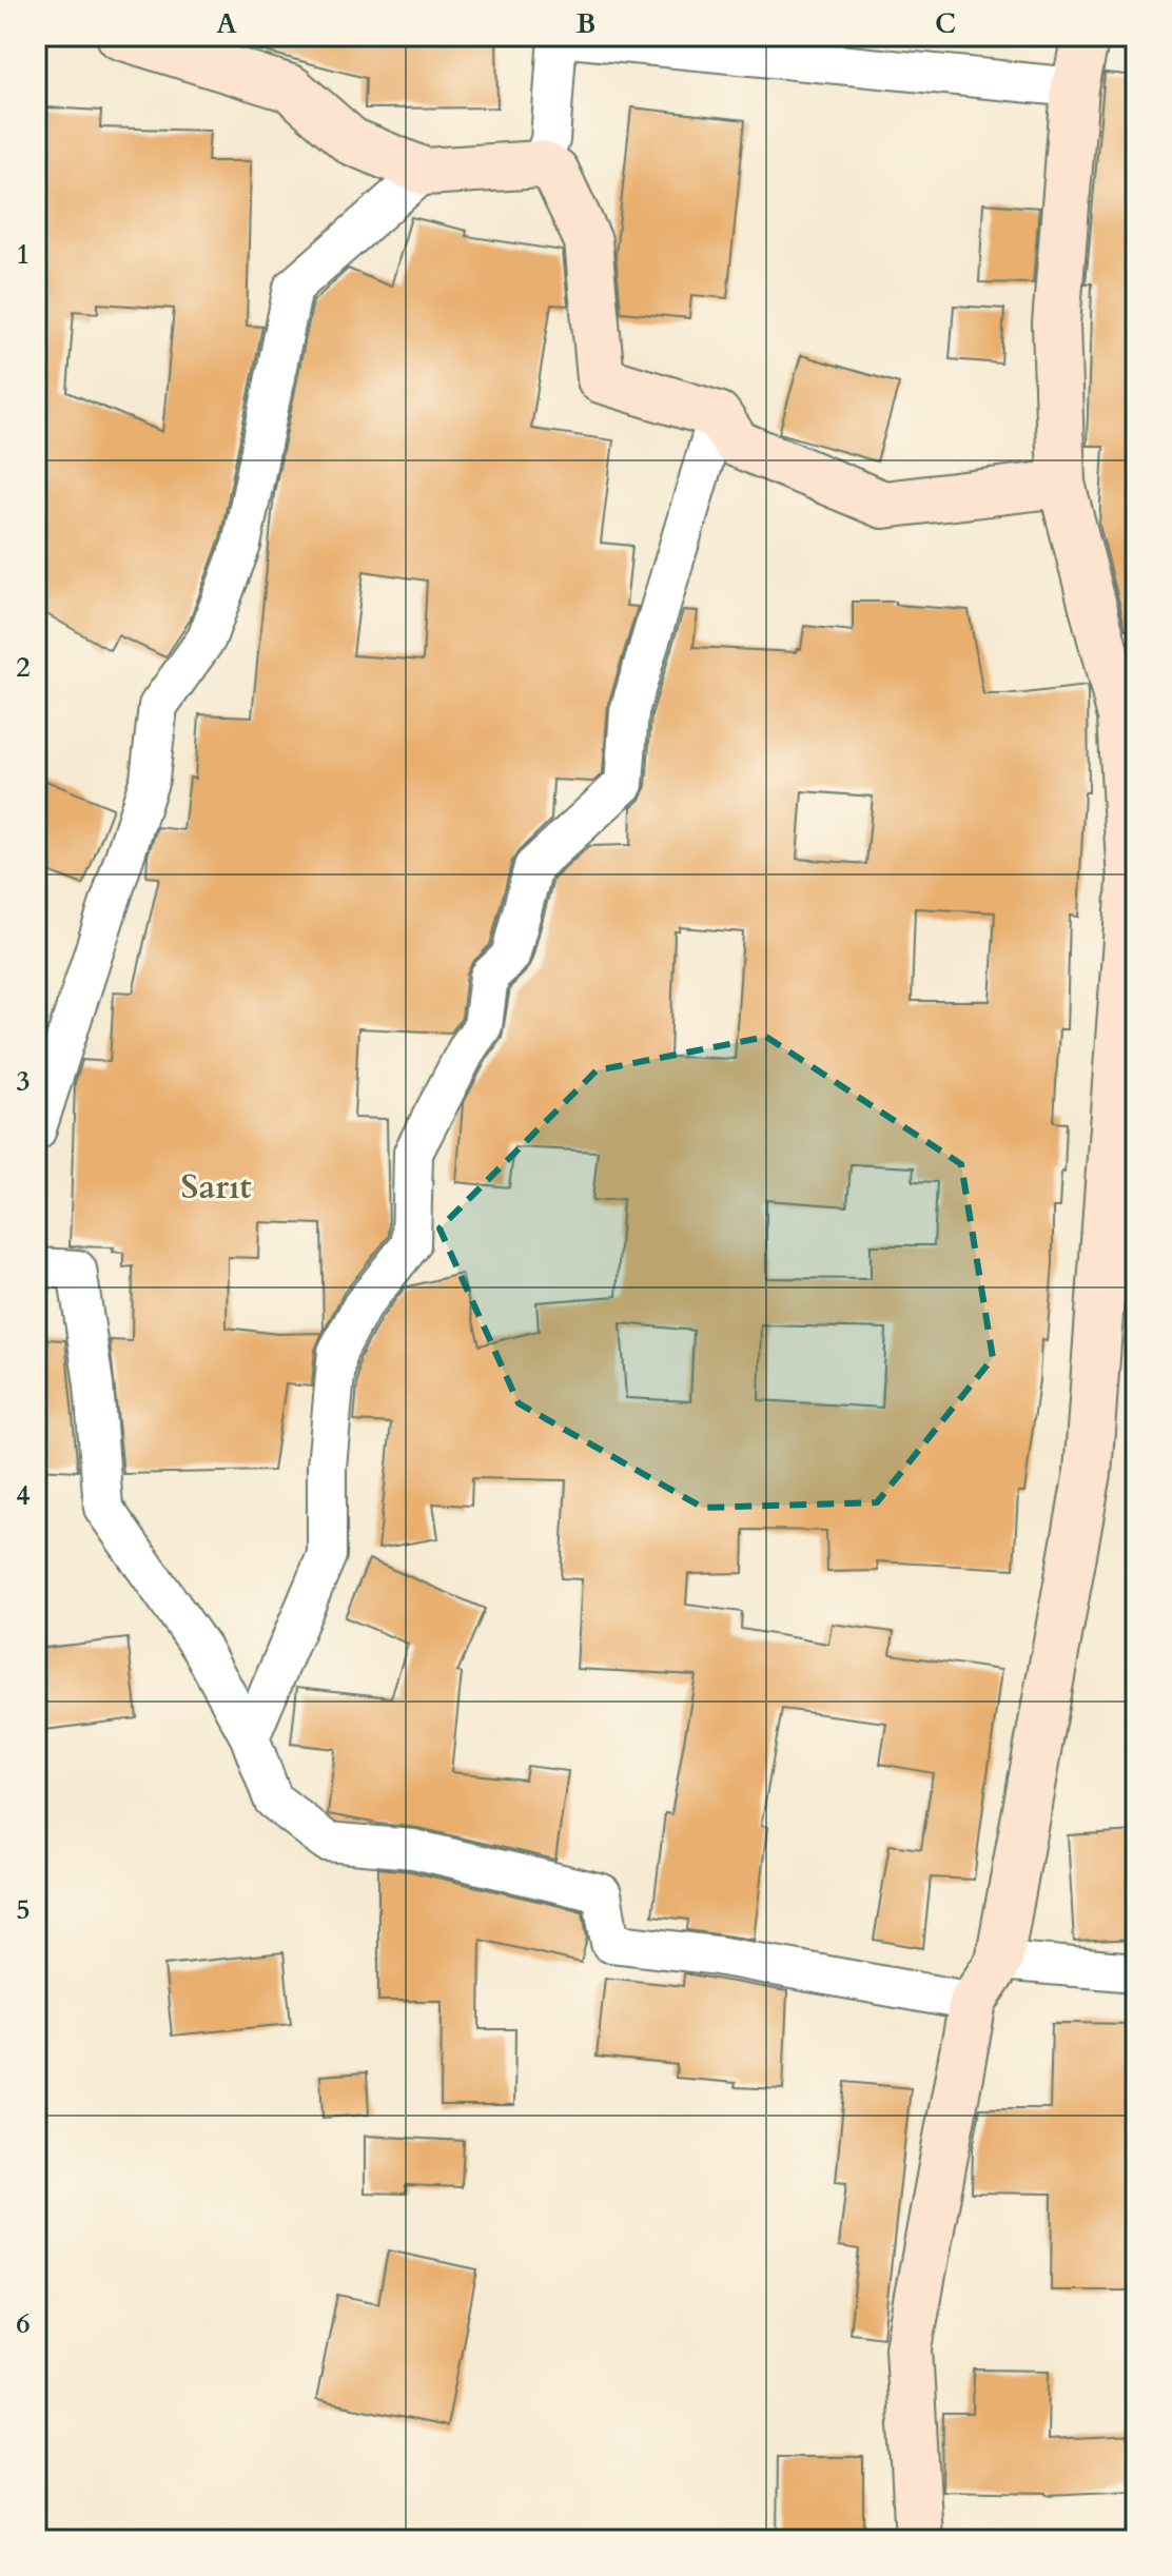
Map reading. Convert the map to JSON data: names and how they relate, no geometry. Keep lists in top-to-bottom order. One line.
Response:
{"districts":["Sarıt"],"grid":{"columns":["A","B","C"],"rows":["1","2","3","4","5","6"]}}
